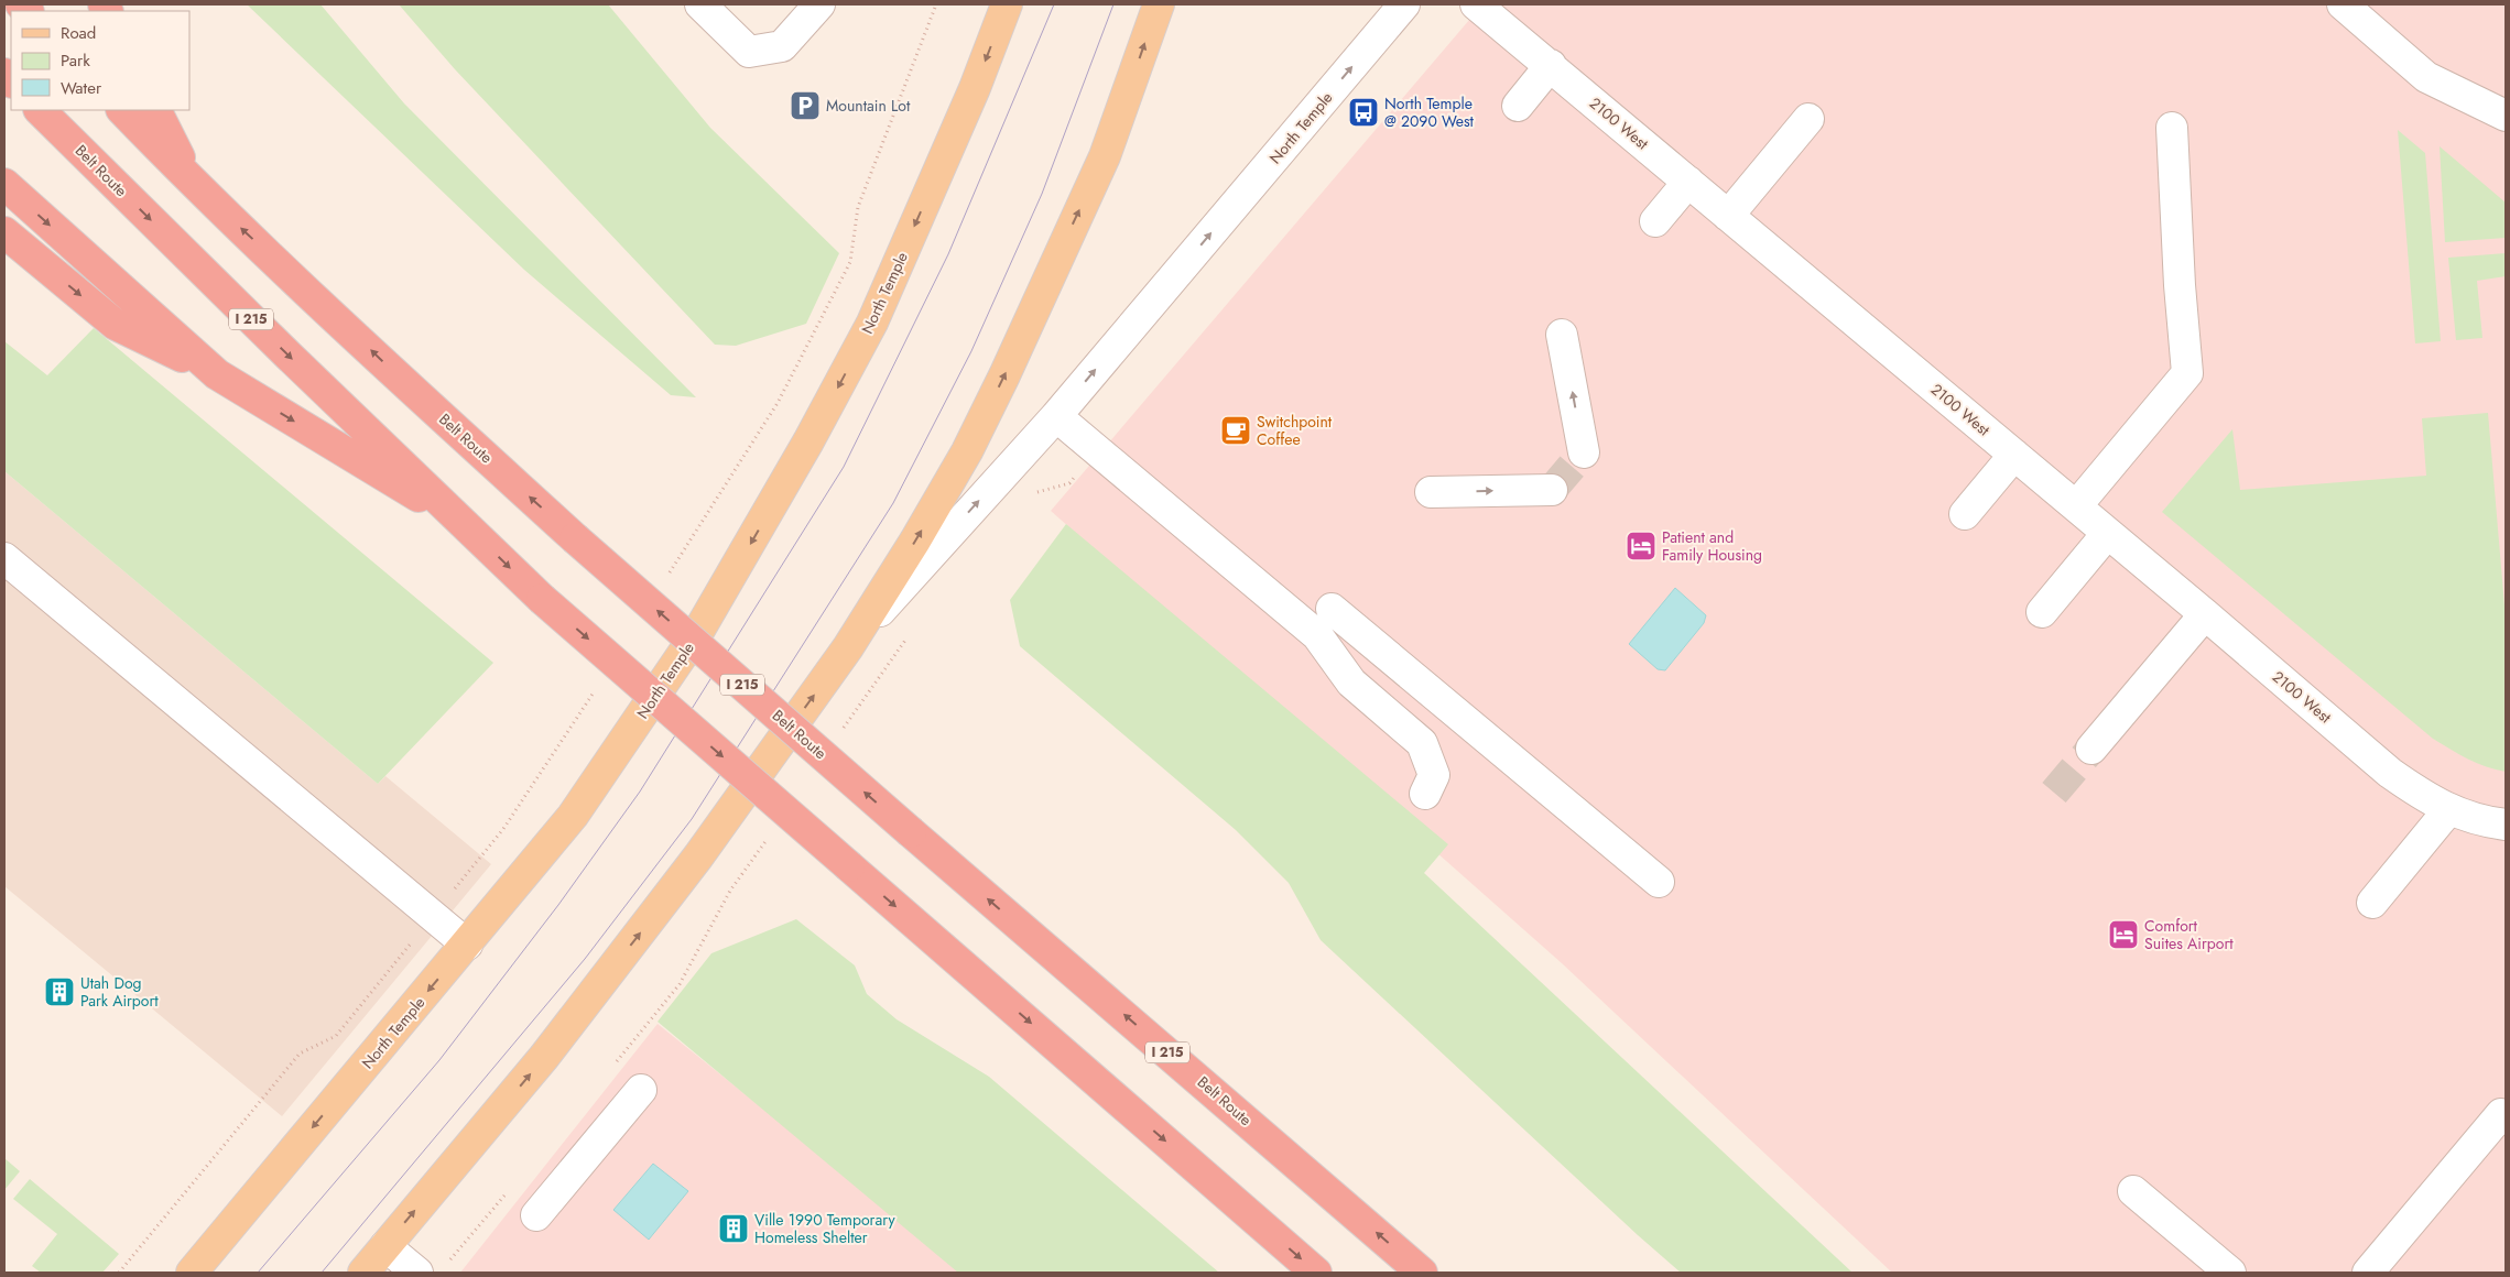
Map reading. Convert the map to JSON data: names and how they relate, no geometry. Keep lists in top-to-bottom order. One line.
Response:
{"streets":{"highway":["Belt Route","I 215"],"main road":["North Temple"],"street":["2100 West"]},"places":{"parking":["Mountain Lot"],"bus stop":["North Temple @ 2090 West"],"cafe":["Switchpoint Coffee"],"hotel":["Patient and Family Housing","Comfort Suites Airport"],"building":["Utah Dog Park Airport","Ville 1990 Temporary Homeless Shelter"]},"legend":["Road","Park","Water"]}
